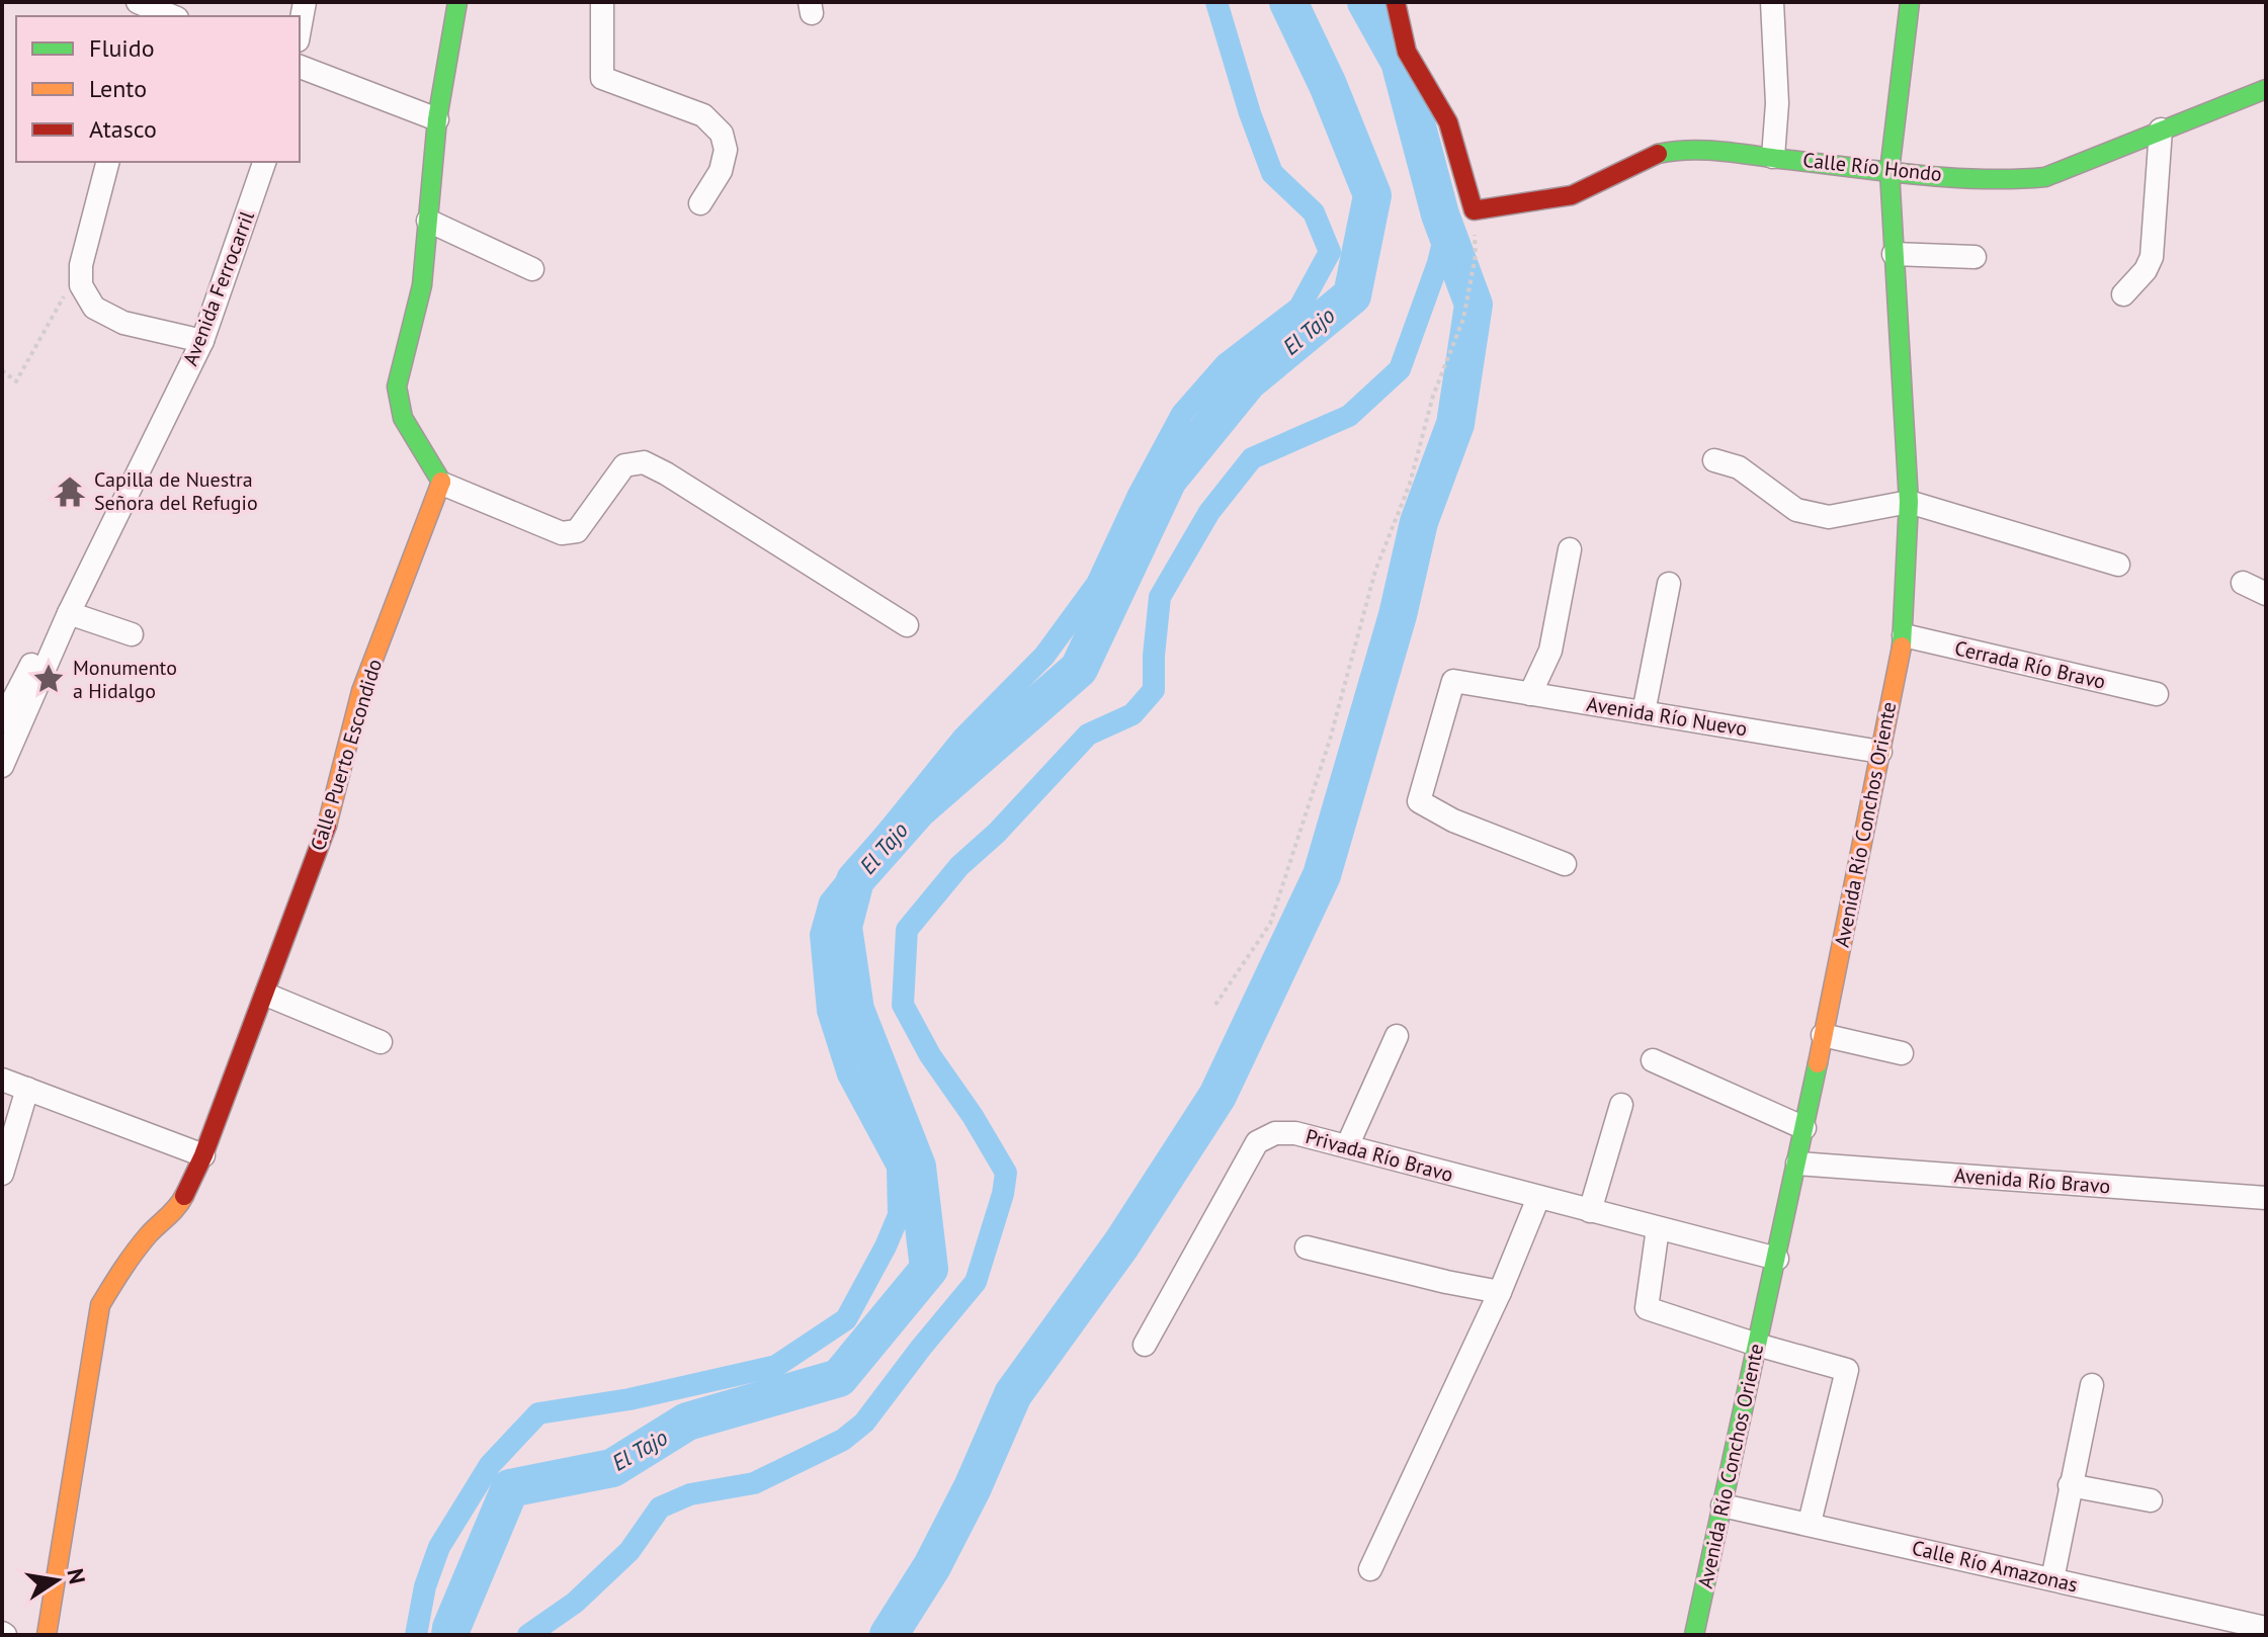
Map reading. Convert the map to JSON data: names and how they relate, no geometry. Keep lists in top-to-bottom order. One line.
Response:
{"streets":{"street":["Calle Río Hondo","Avenida Ferrocarril","Cerrada Río Bravo","Avenida Río Nuevo","Calle Puerto Escondido","Avenida Río Conchos Oriente","Privada Río Bravo","Avenida Río Bravo","Calle Río Amazonas"]},"crossings":[["Calle Río Hondo","Avenida Río Conchos Oriente"],["Cerrada Río Bravo","Avenida Río Conchos Oriente"],["Avenida Río Nuevo","Avenida Río Conchos Oriente"],["Avenida Río Conchos Oriente","Privada Río Bravo"],["Avenida Río Conchos Oriente","Avenida Río Bravo"],["Avenida Río Conchos Oriente","Calle Río Amazonas"]],"water":["El Tajo"],"places":{"temple":["Capilla de Nuestra Señora del Refugio"],"place":["Monumento a Hidalgo"]},"legend":["Fluido","Lento","Atasco"],"north":"right"}
